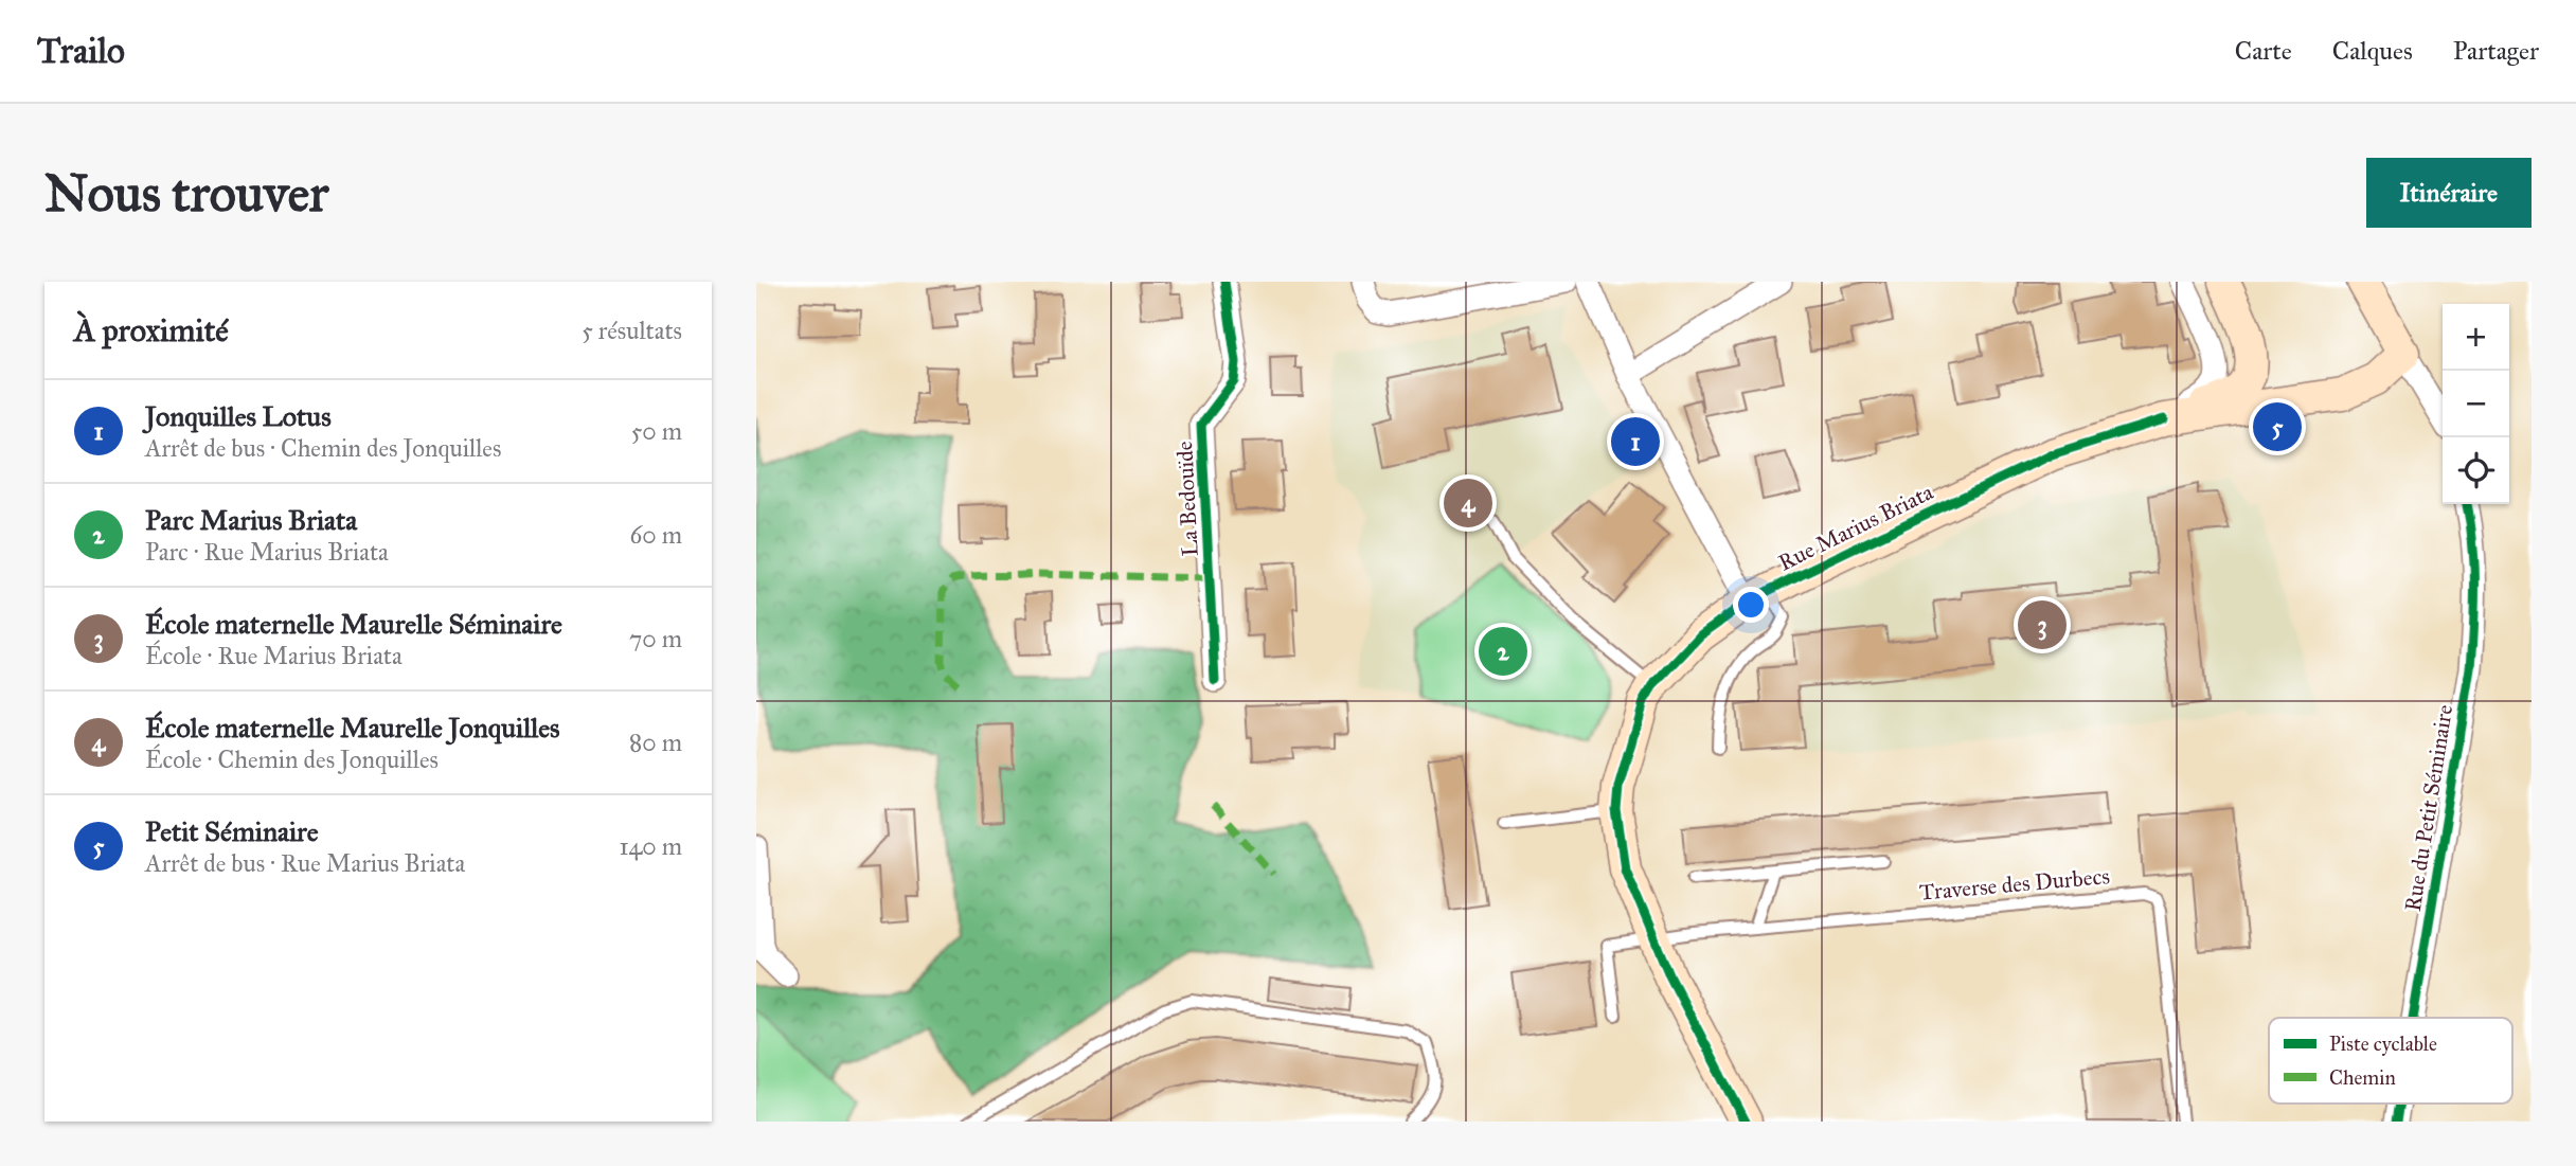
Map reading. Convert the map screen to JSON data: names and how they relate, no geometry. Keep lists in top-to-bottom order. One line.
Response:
{"streets":{"street":["La Bedouïde","Rue Marius Briata","Rue du Petit Séminaire"],"lane":["Traverse des Durbecs"]},"crossings":[["Rue Marius Briata","Traverse des Durbecs"]],"legend":["Piste cyclable","Chemin"],"page":{"header":"Trailo","nav":["Carte","Calques","Partager"],"buttons":"Itinéraire","title":"Nous trouver","heading":["À proximité","5 résultats"],"map_buttons":["+","−"],"list":[{"mark":"1","name":"Jonquilles Lotus","note":"Arrêt de bus · Chemin des Jonquilles","value":"50 m"},{"mark":"2","name":"Parc Marius Briata","note":"Parc · Rue Marius Briata","value":"60 m"},{"mark":"3","name":"École maternelle Maurelle Séminaire","note":"École · Rue Marius Briata","value":"70 m"},{"mark":"4","name":"École maternelle Maurelle Jonquilles","note":"École · Chemin des Jonquilles","value":"80 m"},{"mark":"5","name":"Petit Séminaire","note":"Arrêt de bus · Rue Marius Briata","value":"140 m"}],"pins":["5","1","4","3","2"]}}
